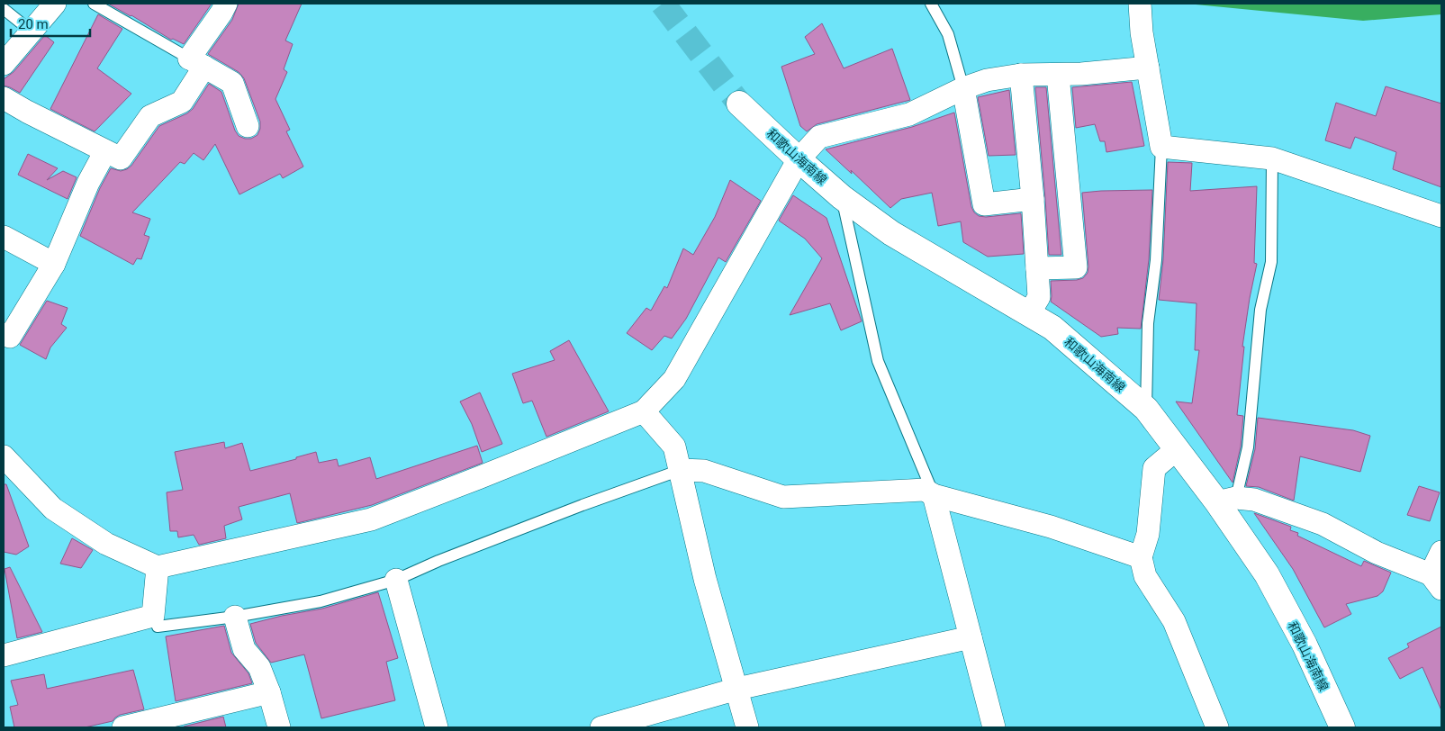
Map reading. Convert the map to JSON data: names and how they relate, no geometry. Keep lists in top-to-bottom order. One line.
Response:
{"streets":{"main road":["和歌山海南線"]},"scale_bar":"20 m"}
